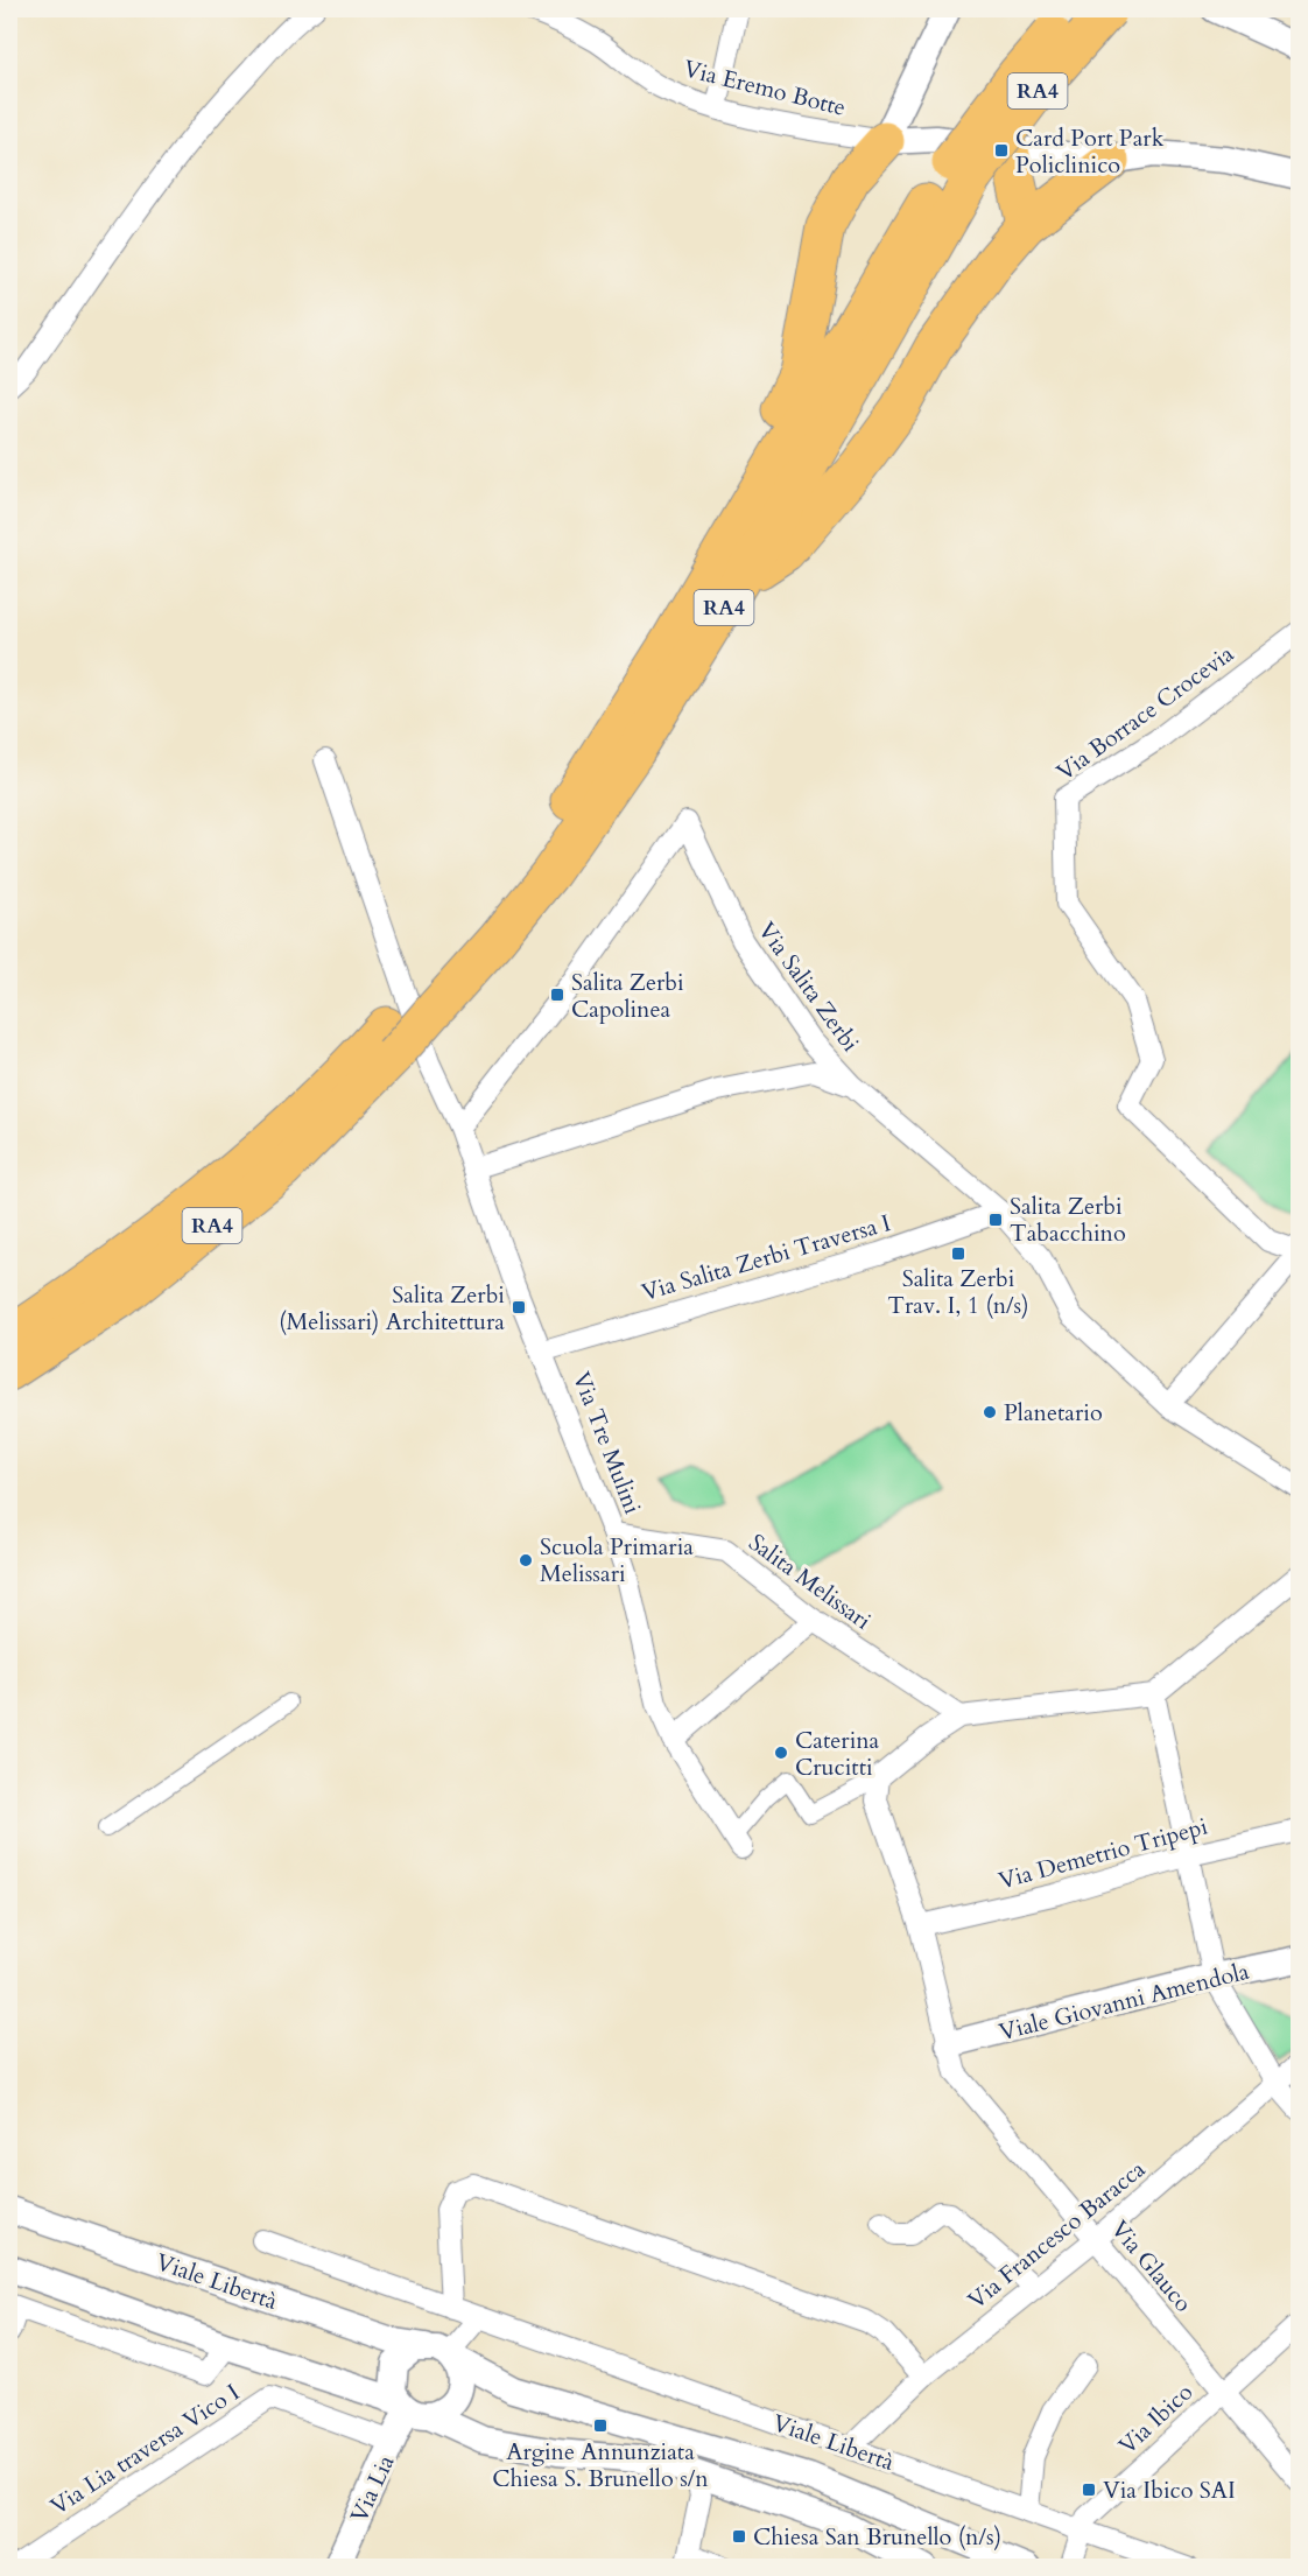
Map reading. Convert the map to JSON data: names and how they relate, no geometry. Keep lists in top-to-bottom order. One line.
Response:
{"streets":{"highway":["RA4"],"street":["Via Eremo Botte","Via Borrace Crocevia","Via Salita Zerbi","Via Salita Zerbi Traversa I","Via Tre Mulini","Salita Melissari","Via Demetrio Tripepi","Viale Giovanni Amendola","Via Francesco Baracca","Via Glauco","Viale Libertà","Via Ibico","Via Lia traversa Vico I","Via Lia"]},"crossings":[["Via Salita Zerbi","Via Salita Zerbi Traversa I"],["Via Salita Zerbi","Via Tre Mulini"],["Via Salita Zerbi Traversa I","Via Tre Mulini"],["Via Tre Mulini","Salita Melissari"],["Via Demetrio Tripepi","Via Glauco"],["Viale Giovanni Amendola","Via Glauco"],["Via Francesco Baracca","Via Glauco"],["Via Francesco Baracca","Viale Libertà"],["Via Glauco","Via Ibico"],["Viale Libertà","Via Ibico"],["Viale Libertà","Via Lia"],["Via Lia traversa Vico I","Via Lia"]],"places":{"transit":["Card Port Park Policlinico","Salita Zerbi Capolinea","Salita Zerbi Tabacchino","Salita Zerbi Trav. I, 1 (n/s)","Salita Zerbi (Melissari) Architettura","Argine Annunziata Chiesa S. Brunello s/n","Via Ibico SAI","Chiesa San Brunello (n/s)"],"other":["Planetario","Scuola Primaria Melissari","Caterina Crucitti"]}}
